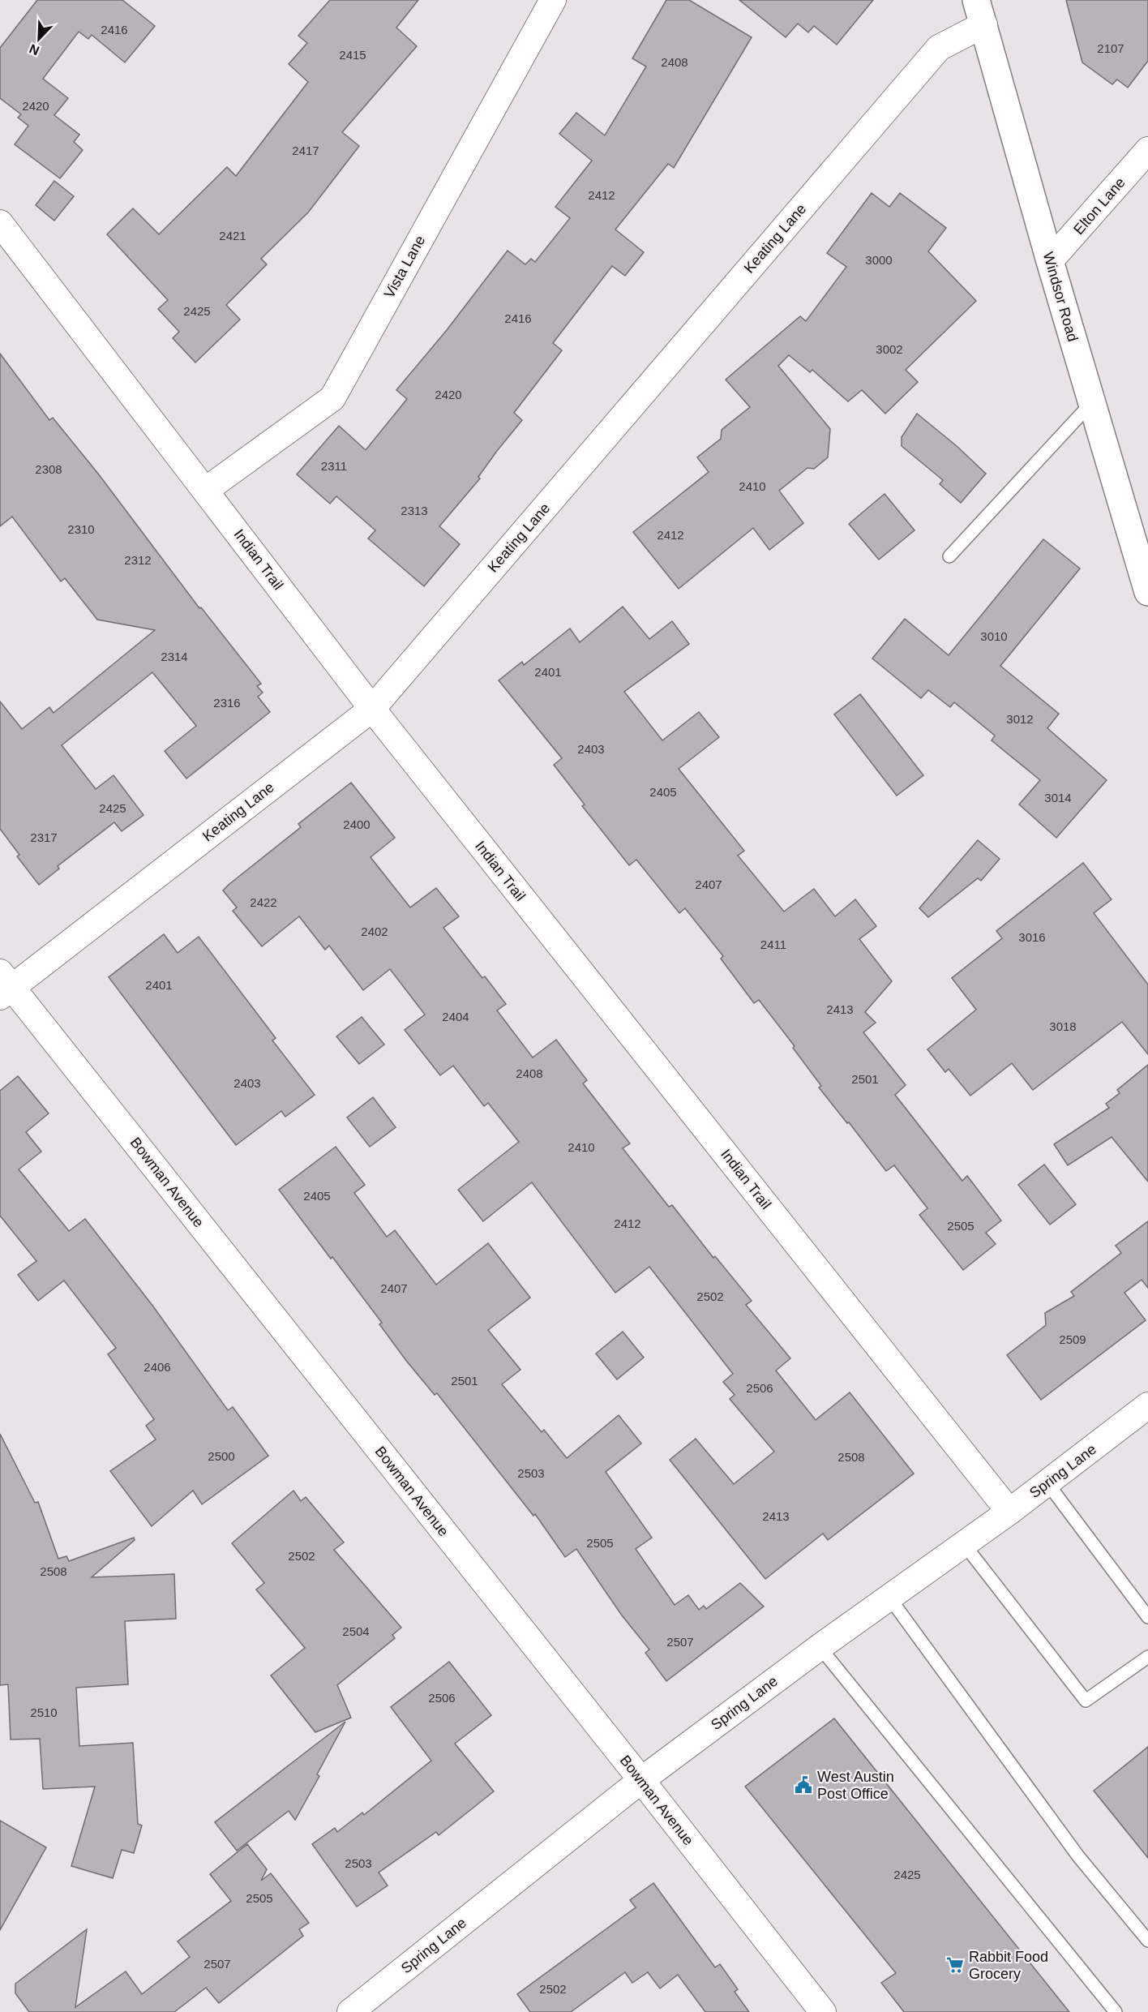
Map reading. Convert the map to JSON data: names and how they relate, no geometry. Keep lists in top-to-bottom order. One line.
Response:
{"streets":{"street":["Elton Lane","Keating Lane","Vista Lane","Windsor Road","Indian Trail","Bowman Avenue","Spring Lane"]},"crossings":[["Elton Lane","Windsor Road"],["Keating Lane","Windsor Road"],["Keating Lane","Indian Trail"],["Keating Lane","Bowman Avenue"],["Vista Lane","Indian Trail"],["Indian Trail","Spring Lane"],["Bowman Avenue","Spring Lane"]],"places":{"public building":["West Austin Post Office"],"supermarket":["Rabbit Food Grocery"]},"house_numbers":["2416","2107","2415","2408","2420","2417","2412","2421","3000","2425","2416","3002","2420","2311","2308","2410","2313","2310","2412","2312","3010","2314","2401","2316","3012","2403","2405","3014","2425","2400","2317","2407","2422","2402","3016","2411","2401","2413","2404","3018","2408","2501","2403","2410","2405","2412","2505","2407","2502","2509","2406","2501","2506","2500","2508","2503","2413","2505","2502","2508","2504","2507","2506","2510","2503","2425","2505","2507","2502"],"north":"bottom left"}
